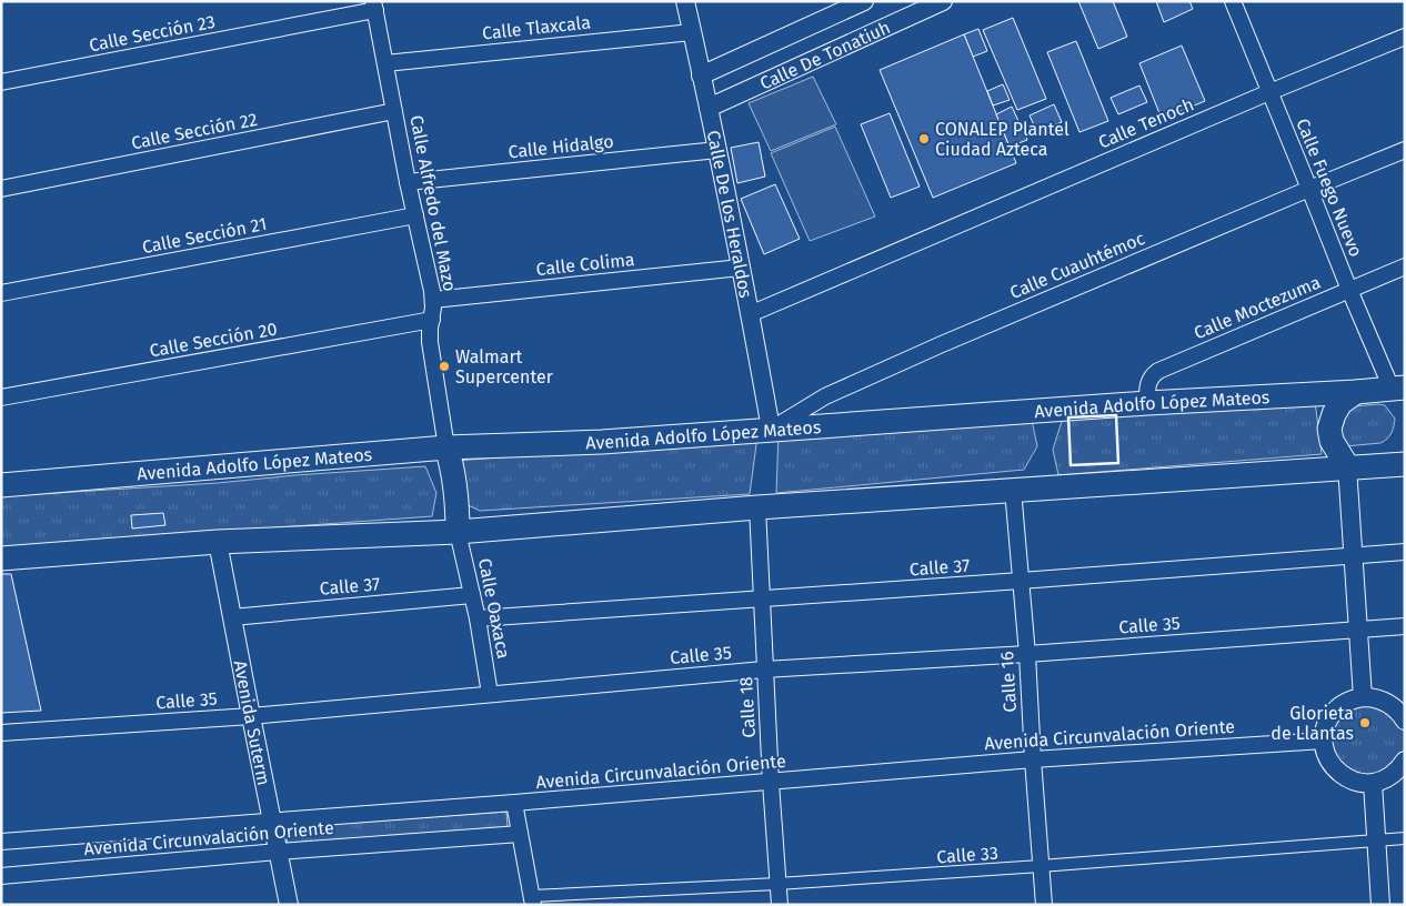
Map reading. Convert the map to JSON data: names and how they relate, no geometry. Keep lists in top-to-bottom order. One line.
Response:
{"streets":{"main road":["Avenida Adolfo López Mateos"],"street":["Calle Tlaxcala","Calle Sección 23","Calle De Tonatiuh","Calle Tenoch","Calle Sección 22","Calle Hidalgo","Calle Fuego Nuevo","Calle Alfredo del Mazo","Calle De los Heraldos","Calle Sección 21","Calle Colima","Calle Cuauhtémoc","Calle Moctezuma","Calle Sección 20","Calle 37","Calle Oaxaca","Calle 35","Calle 16","Calle 18","Avenida Suterm","Avenida Circunvalación Oriente","Calle 33"]},"crossings":[["Calle Tlaxcala","Calle Alfredo del Mazo"],["Calle Tlaxcala","Calle De los Heraldos"],["Calle Sección 23","Calle Alfredo del Mazo"],["Calle De Tonatiuh","Calle De los Heraldos"],["Calle Tenoch","Calle Fuego Nuevo"],["Calle Tenoch","Calle De los Heraldos"],["Calle Sección 22","Calle Alfredo del Mazo"],["Calle Hidalgo","Calle Alfredo del Mazo"],["Calle Hidalgo","Calle De los Heraldos"],["Calle Fuego Nuevo","Calle Cuauhtémoc"],["Calle Fuego Nuevo","Calle Moctezuma"],["Calle Fuego Nuevo","Avenida Adolfo López Mateos"],["Calle Alfredo del Mazo","Calle Sección 21"],["Calle Alfredo del Mazo","Calle Colima"],["Calle Alfredo del Mazo","Calle Sección 20"],["Calle Alfredo del Mazo","Avenida Adolfo López Mateos"],["Calle De los Heraldos","Calle Colima"],["Calle De los Heraldos","Calle Cuauhtémoc"],["Calle De los Heraldos","Avenida Adolfo López Mateos"],["Calle Cuauhtémoc","Avenida Adolfo López Mateos"],["Calle Moctezuma","Avenida Adolfo López Mateos"],["Calle 37","Calle Oaxaca"],["Calle 37","Calle 16"],["Calle 37","Calle 18"],["Calle 37","Avenida Suterm"],["Calle Oaxaca","Calle 35"],["Calle 35","Calle 16"],["Calle 35","Calle 18"],["Calle 35","Avenida Suterm"],["Calle 16","Avenida Circunvalación Oriente"],["Calle 16","Calle 33"],["Calle 18","Avenida Circunvalación Oriente"],["Calle 18","Calle 33"],["Avenida Suterm","Avenida Circunvalación Oriente"]],"places":["CONALEP Plantel Ciudad Azteca","Walmart Supercenter","Glorieta de Llantas"]}
